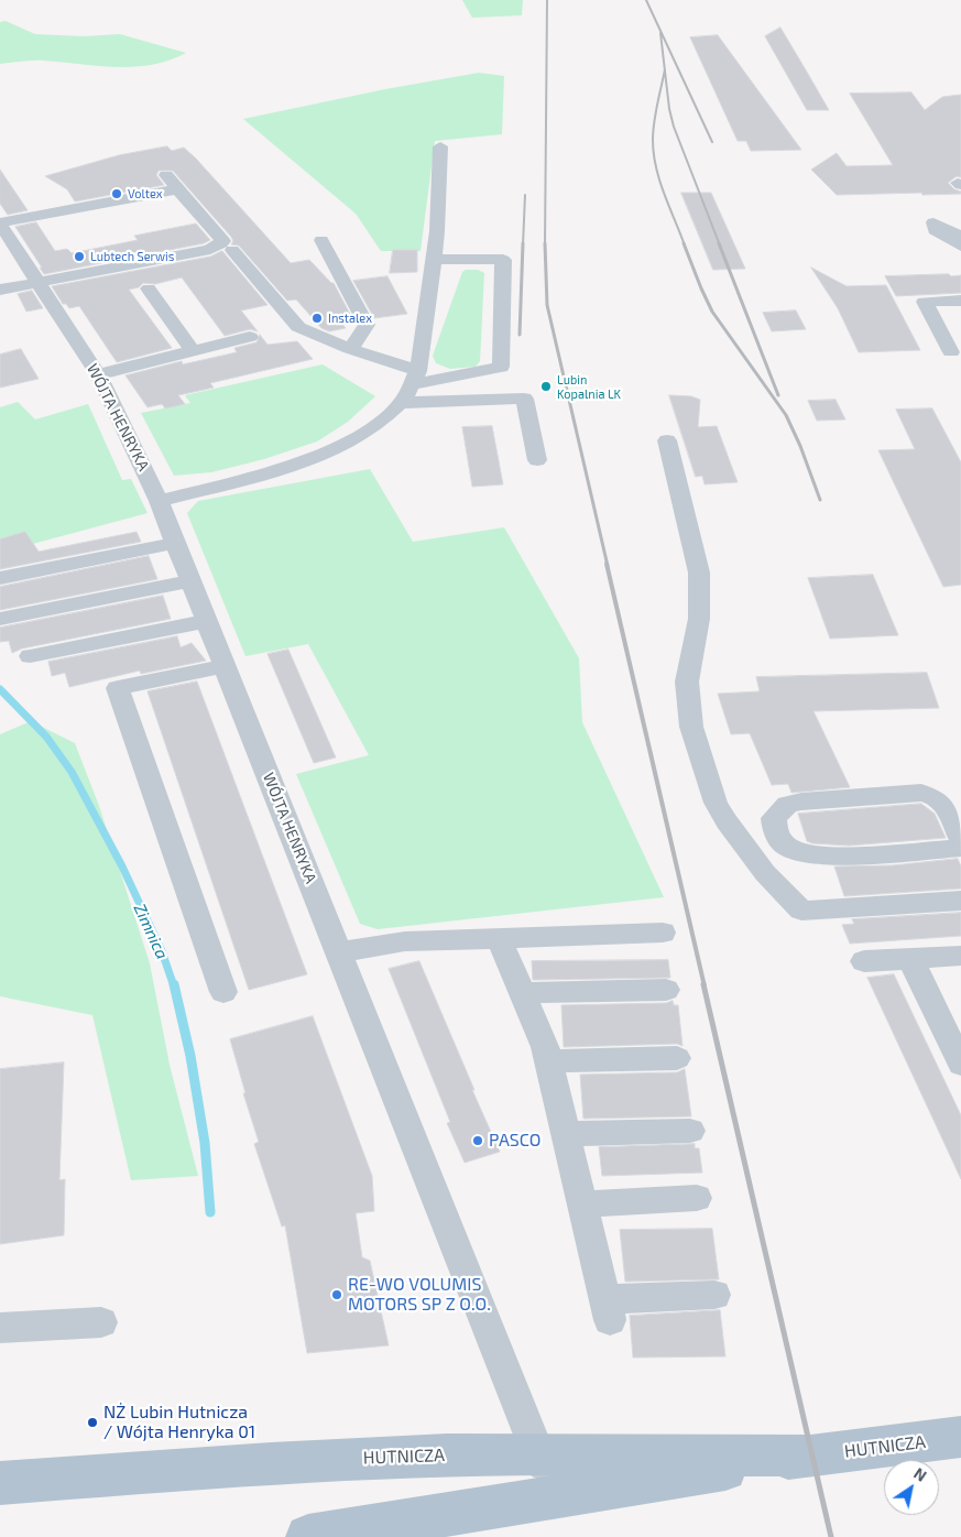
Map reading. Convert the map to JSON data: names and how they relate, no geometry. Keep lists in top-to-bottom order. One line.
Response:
{"streets":{"main road":["HUTNICZA"],"street":["WÓJTA HENRYKA"]},"crossings":[["WÓJTA HENRYKA","HUTNICZA"]],"water":["Zimnica"],"places":["Voltex","Lubtech Serwis","Instalex","Lubin Kopalnia LK","PASCO","RE-WO VOLUMIS MOTORS SP Z O.O.","NŻ Lubin Hutnicza / Wójta Henryka 01"],"north":"top right"}
